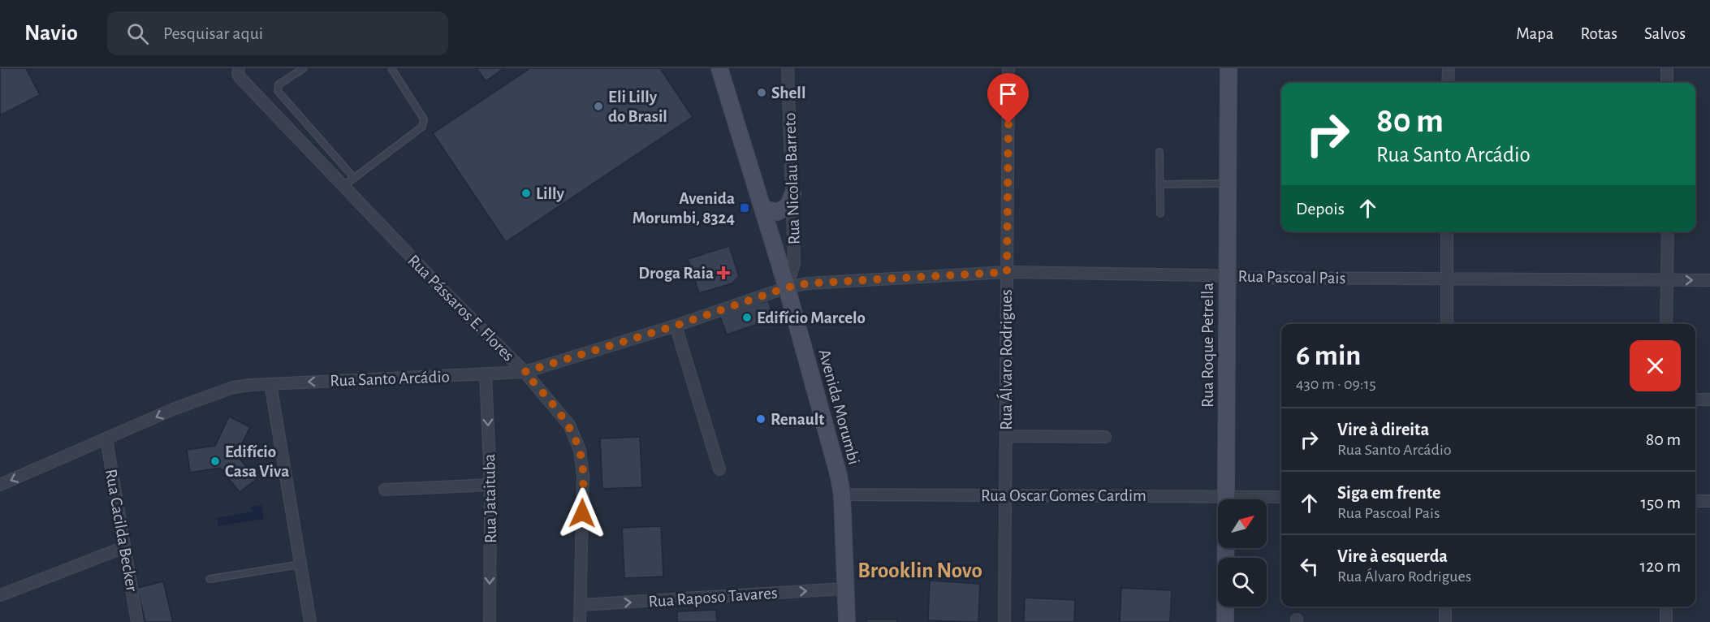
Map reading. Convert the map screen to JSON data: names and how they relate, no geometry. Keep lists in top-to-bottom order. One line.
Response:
{"streets":{"street":["Rua Nicolau Barreto","Rua Pascoal Pais","Rua Pássaros E. Flores","Rua Roque Petrella","Rua Álvaro Rodrigues","Rua Santo Arcádio","Avenida Morumbi","Rua Oscar Gomes Cardim","Rua Jataituba","Rua Cacilda Becker","Rua Raposo Tavares"]},"crossings":[["Rua Nicolau Barreto","Rua Pascoal Pais"],["Rua Nicolau Barreto","Rua Santo Arcádio"],["Rua Nicolau Barreto","Avenida Morumbi"],["Rua Pascoal Pais","Rua Roque Petrella"],["Rua Pascoal Pais","Rua Álvaro Rodrigues"],["Rua Pascoal Pais","Rua Santo Arcádio"],["Rua Pascoal Pais","Avenida Morumbi"],["Rua Pássaros E. Flores","Rua Santo Arcádio"],["Rua Pássaros E. Flores","Rua Raposo Tavares"],["Rua Roque Petrella","Rua Oscar Gomes Cardim"],["Rua Álvaro Rodrigues","Rua Oscar Gomes Cardim"],["Rua Santo Arcádio","Avenida Morumbi"],["Rua Santo Arcádio","Rua Jataituba"],["Rua Santo Arcádio","Rua Cacilda Becker"],["Avenida Morumbi","Rua Oscar Gomes Cardim"],["Avenida Morumbi","Rua Raposo Tavares"]],"one_way":["Rua Santo Arcádio","Rua Jataituba","Rua Raposo Tavares"],"districts":["Brooklin Novo"],"places":{"other":["Shell","Eli Lilly do Brasil","Lilly","Edifício Marcelo","Renault","Edifício Casa Viva"],"transit":["Avenida Morumbi, 8324"],"health":["Droga Raia"]},"north":"top right","page":{"header":"Navio","search":"Pesquisar aqui","nav":["Mapa","Rotas","Salvos"],"turn":["80 m","Rua Santo Arcádio"],"then":"Depois","heading":["6 min","430 m · 09:15"],"list":[{"name":"Vire à direita","note":"Rua Santo Arcádio","value":"80 m"},{"name":"Siga em frente","note":"Rua Pascoal Pais","value":"150 m"},{"name":"Vire à esquerda","note":"Rua Álvaro Rodrigues","value":"120 m"}]}}
